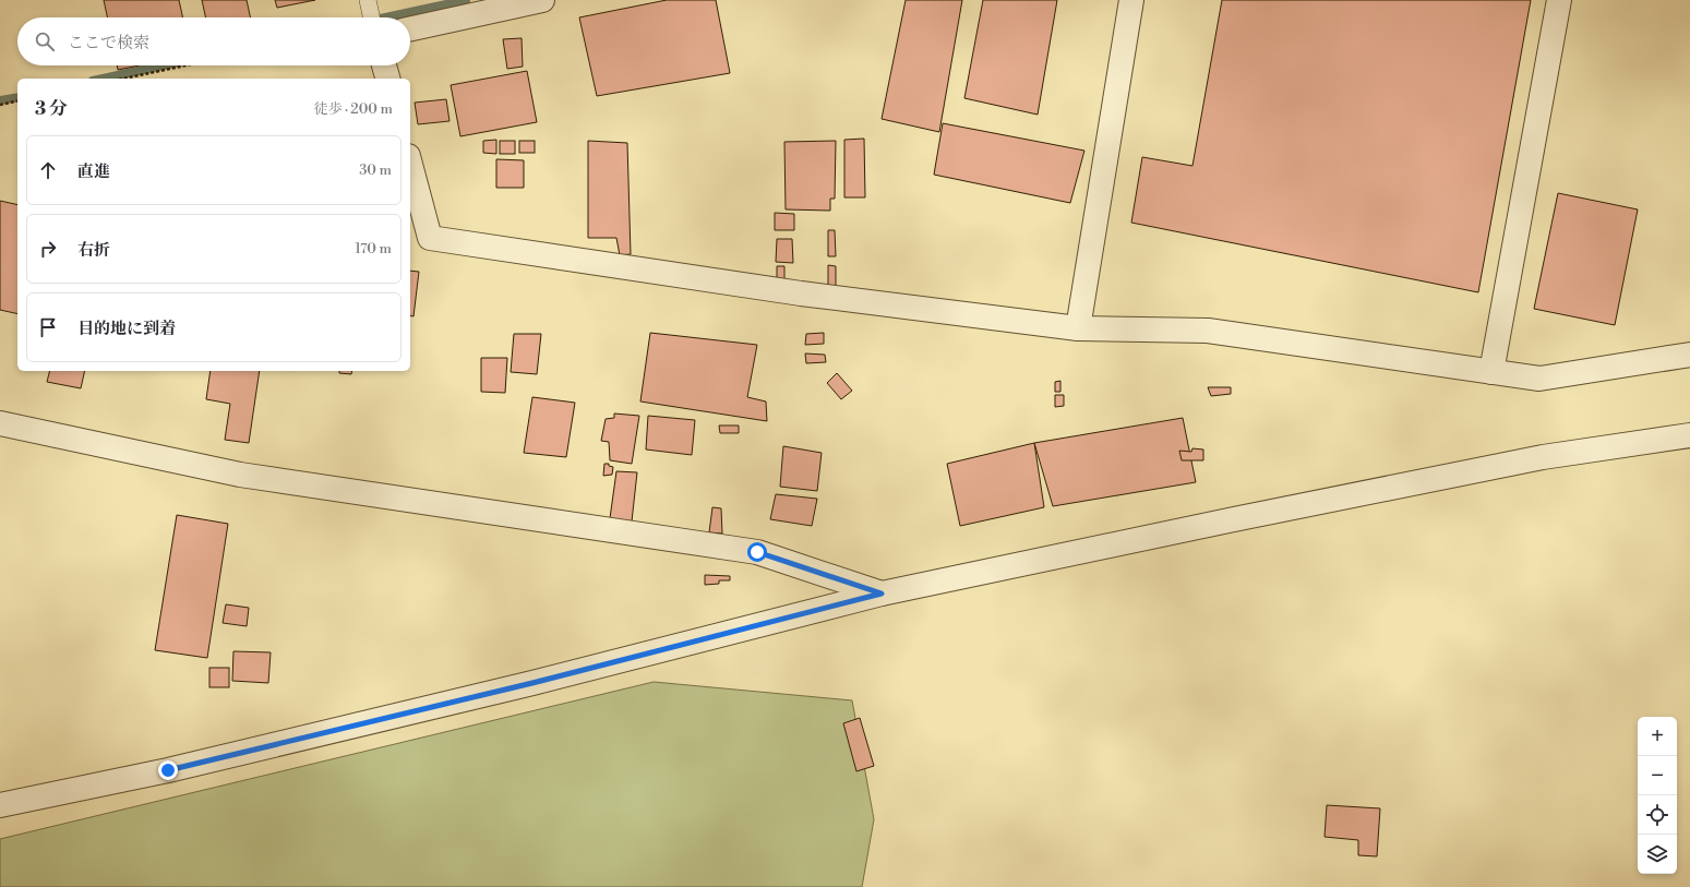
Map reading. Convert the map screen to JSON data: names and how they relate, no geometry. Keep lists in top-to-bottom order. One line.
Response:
{"page":{"search":"ここで検索","heading":["3 分","徒歩 · 200 m"],"list":[["直進","30 m"],["右折","170 m"],"目的地に到着"],"map_buttons":["+","−"]}}
